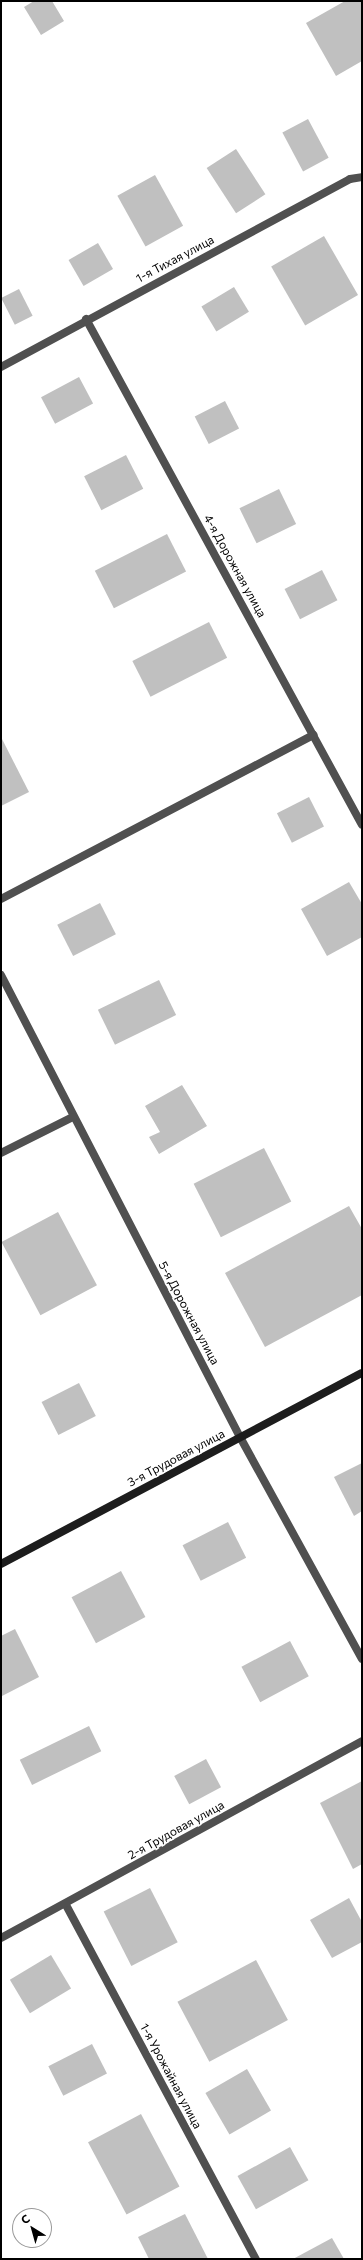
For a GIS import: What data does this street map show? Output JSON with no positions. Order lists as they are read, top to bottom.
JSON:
{
  "streets": {
    "street": [
      "1-я Тихая улица",
      "4-я Дорожная улица",
      "5-я Дорожная улица",
      "3-я Трудовая улица",
      "2-я Трудовая улица",
      "1-я Урожайная улица"
    ]
  },
  "crossings": [
    ["1-я Тихая улица", "4-я Дорожная улица"],
    ["5-я Дорожная улица", "3-я Трудовая улица"],
    ["2-я Трудовая улица", "1-я Урожайная улица"]
  ],
  "north": "top left"
}
